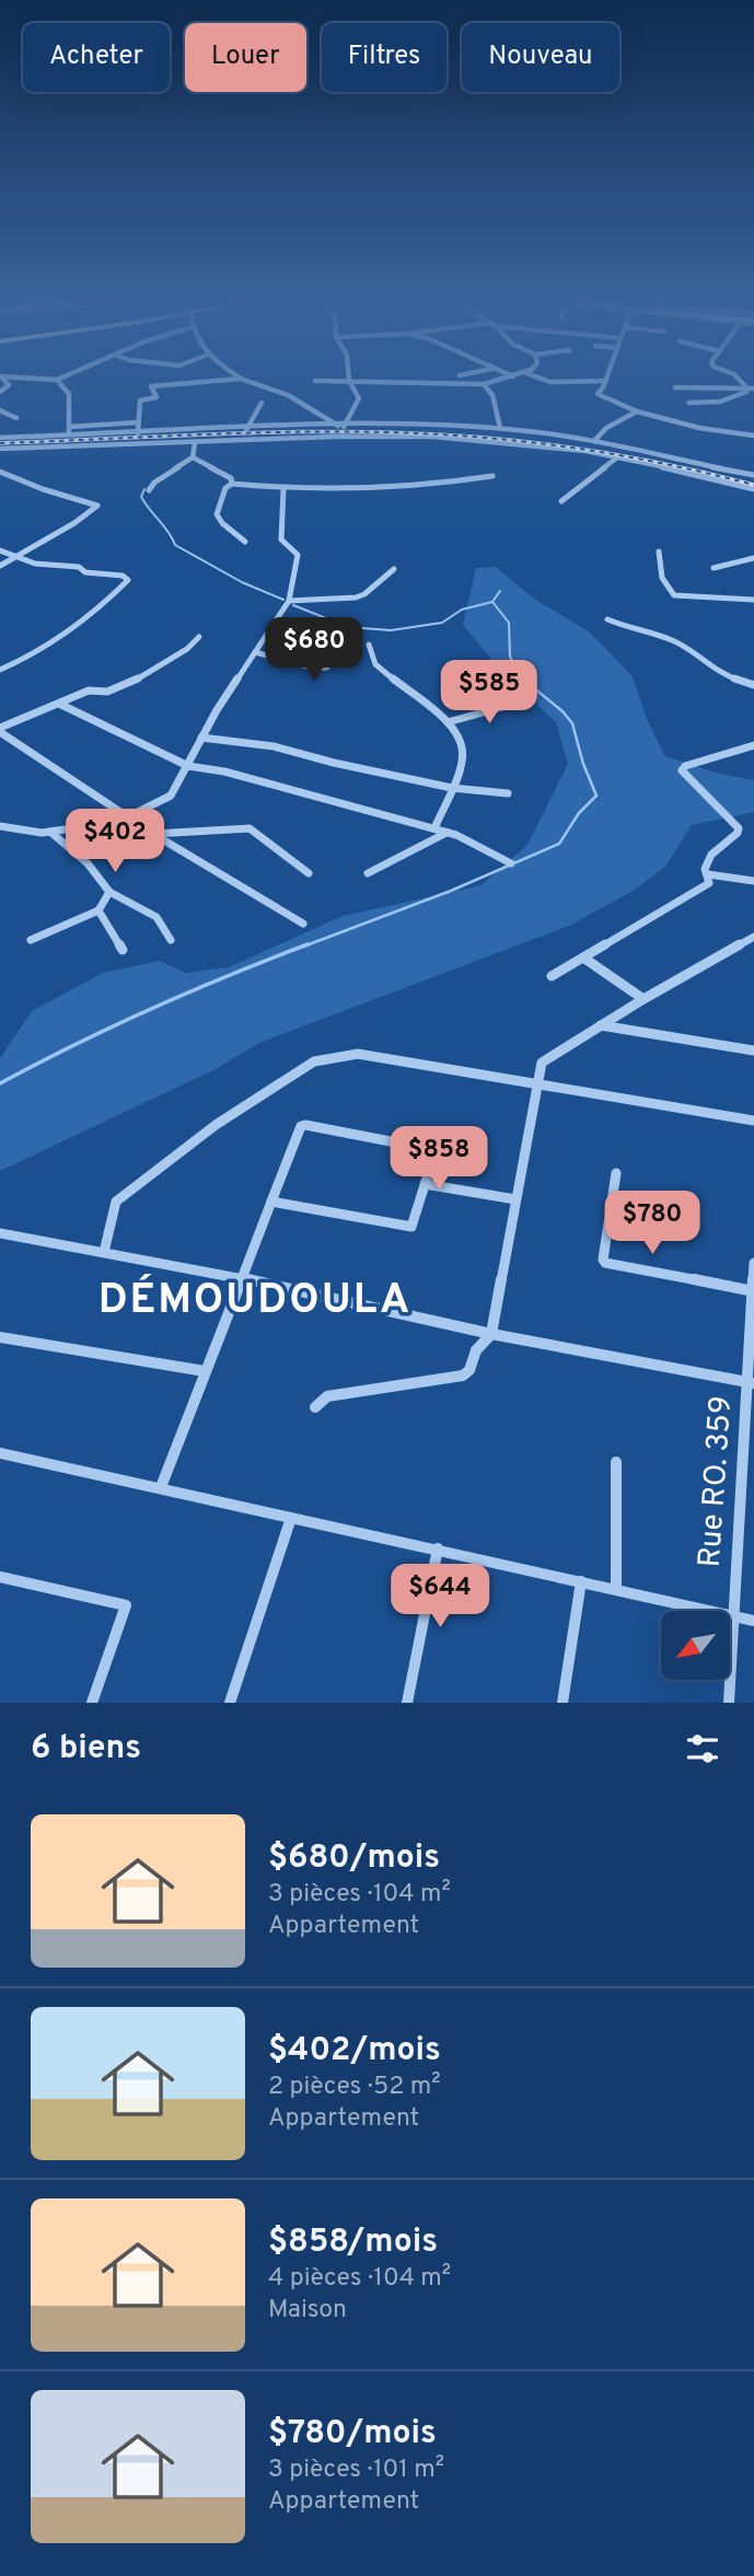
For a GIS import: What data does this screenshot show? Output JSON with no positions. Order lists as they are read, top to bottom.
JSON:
{
  "streets": {
    "street": ["Rue RO. 359"]
  },
  "districts": ["DÉMOUDOULA"],
  "north": "bottom left",
  "page": {
    "chip": [
      "Acheter",
      "Louer",
      "Filtres",
      "Nouveau"
    ],
    "price": [
      "$680",
      "$585",
      "$402",
      "$858",
      "$780",
      "$644"
    ],
    "heading": "6 biens",
    "list": [
      {
        "name": "$680/mois",
        "note": "3 pièces · 104 m² · Appartement"
      },
      {
        "name": "$402/mois",
        "note": "2 pièces · 52 m² · Appartement"
      },
      {
        "name": "$858/mois",
        "note": "4 pièces · 104 m² · Maison"
      },
      {
        "name": "$780/mois",
        "note": "3 pièces · 101 m² · Appartement"
      }
    ]
  }
}
